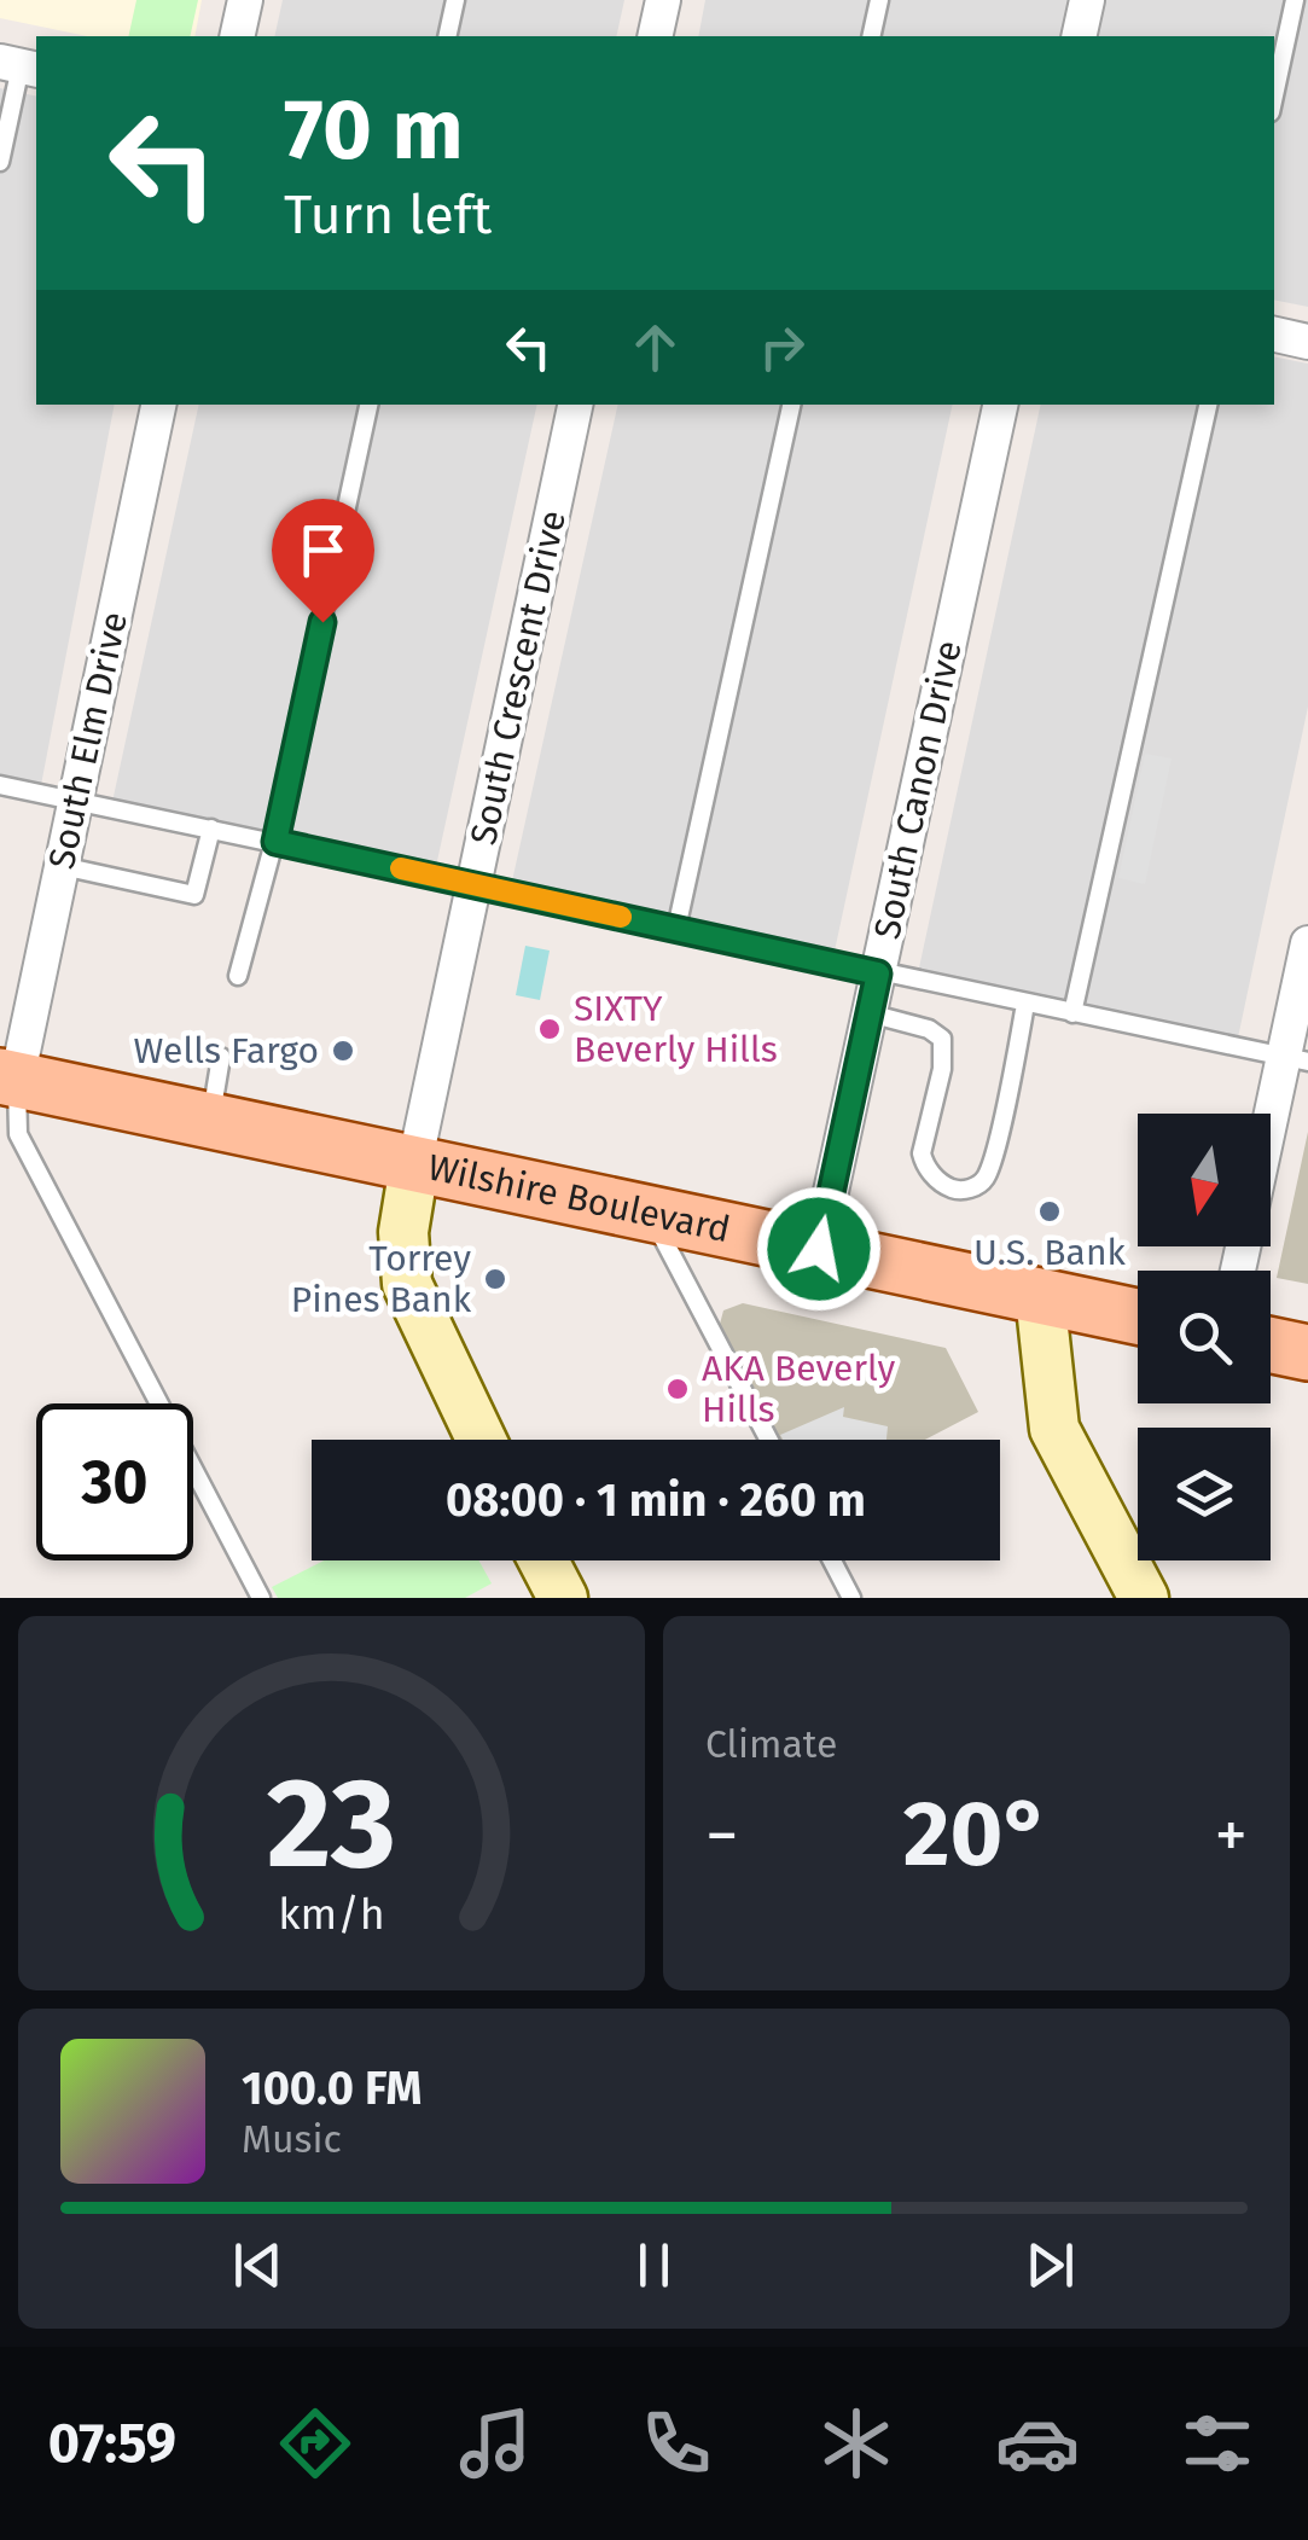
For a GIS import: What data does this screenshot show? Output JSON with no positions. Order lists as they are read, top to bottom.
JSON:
{
  "streets": {
    "main road": ["Wilshire Boulevard"],
    "street": ["South Crescent Drive", "South Elm Drive", "South Canon Drive"]
  },
  "crossings": [
    ["South Crescent Drive", "Wilshire Boulevard"],
    ["South Elm Drive", "Wilshire Boulevard"],
    ["South Canon Drive", "Wilshire Boulevard"]
  ],
  "places": [
    "SIXTY Beverly Hills",
    "Wells Fargo",
    "U.S. Bank",
    "Torrey Pines Bank",
    "AKA Beverly Hills"
  ],
  "north": "bottom",
  "page": {
    "turn": ["70 m", "Turn left"],
    "limit": "30",
    "trip": "08:00 · 1 min · 260 m",
    "tile": "Climate",
    "heat": ["−", "20°", "+"],
    "song": ["100.0 FM", "Music"],
    "tabs": "07:59",
    "gauge": ["23", "km/h"]
  }
}
